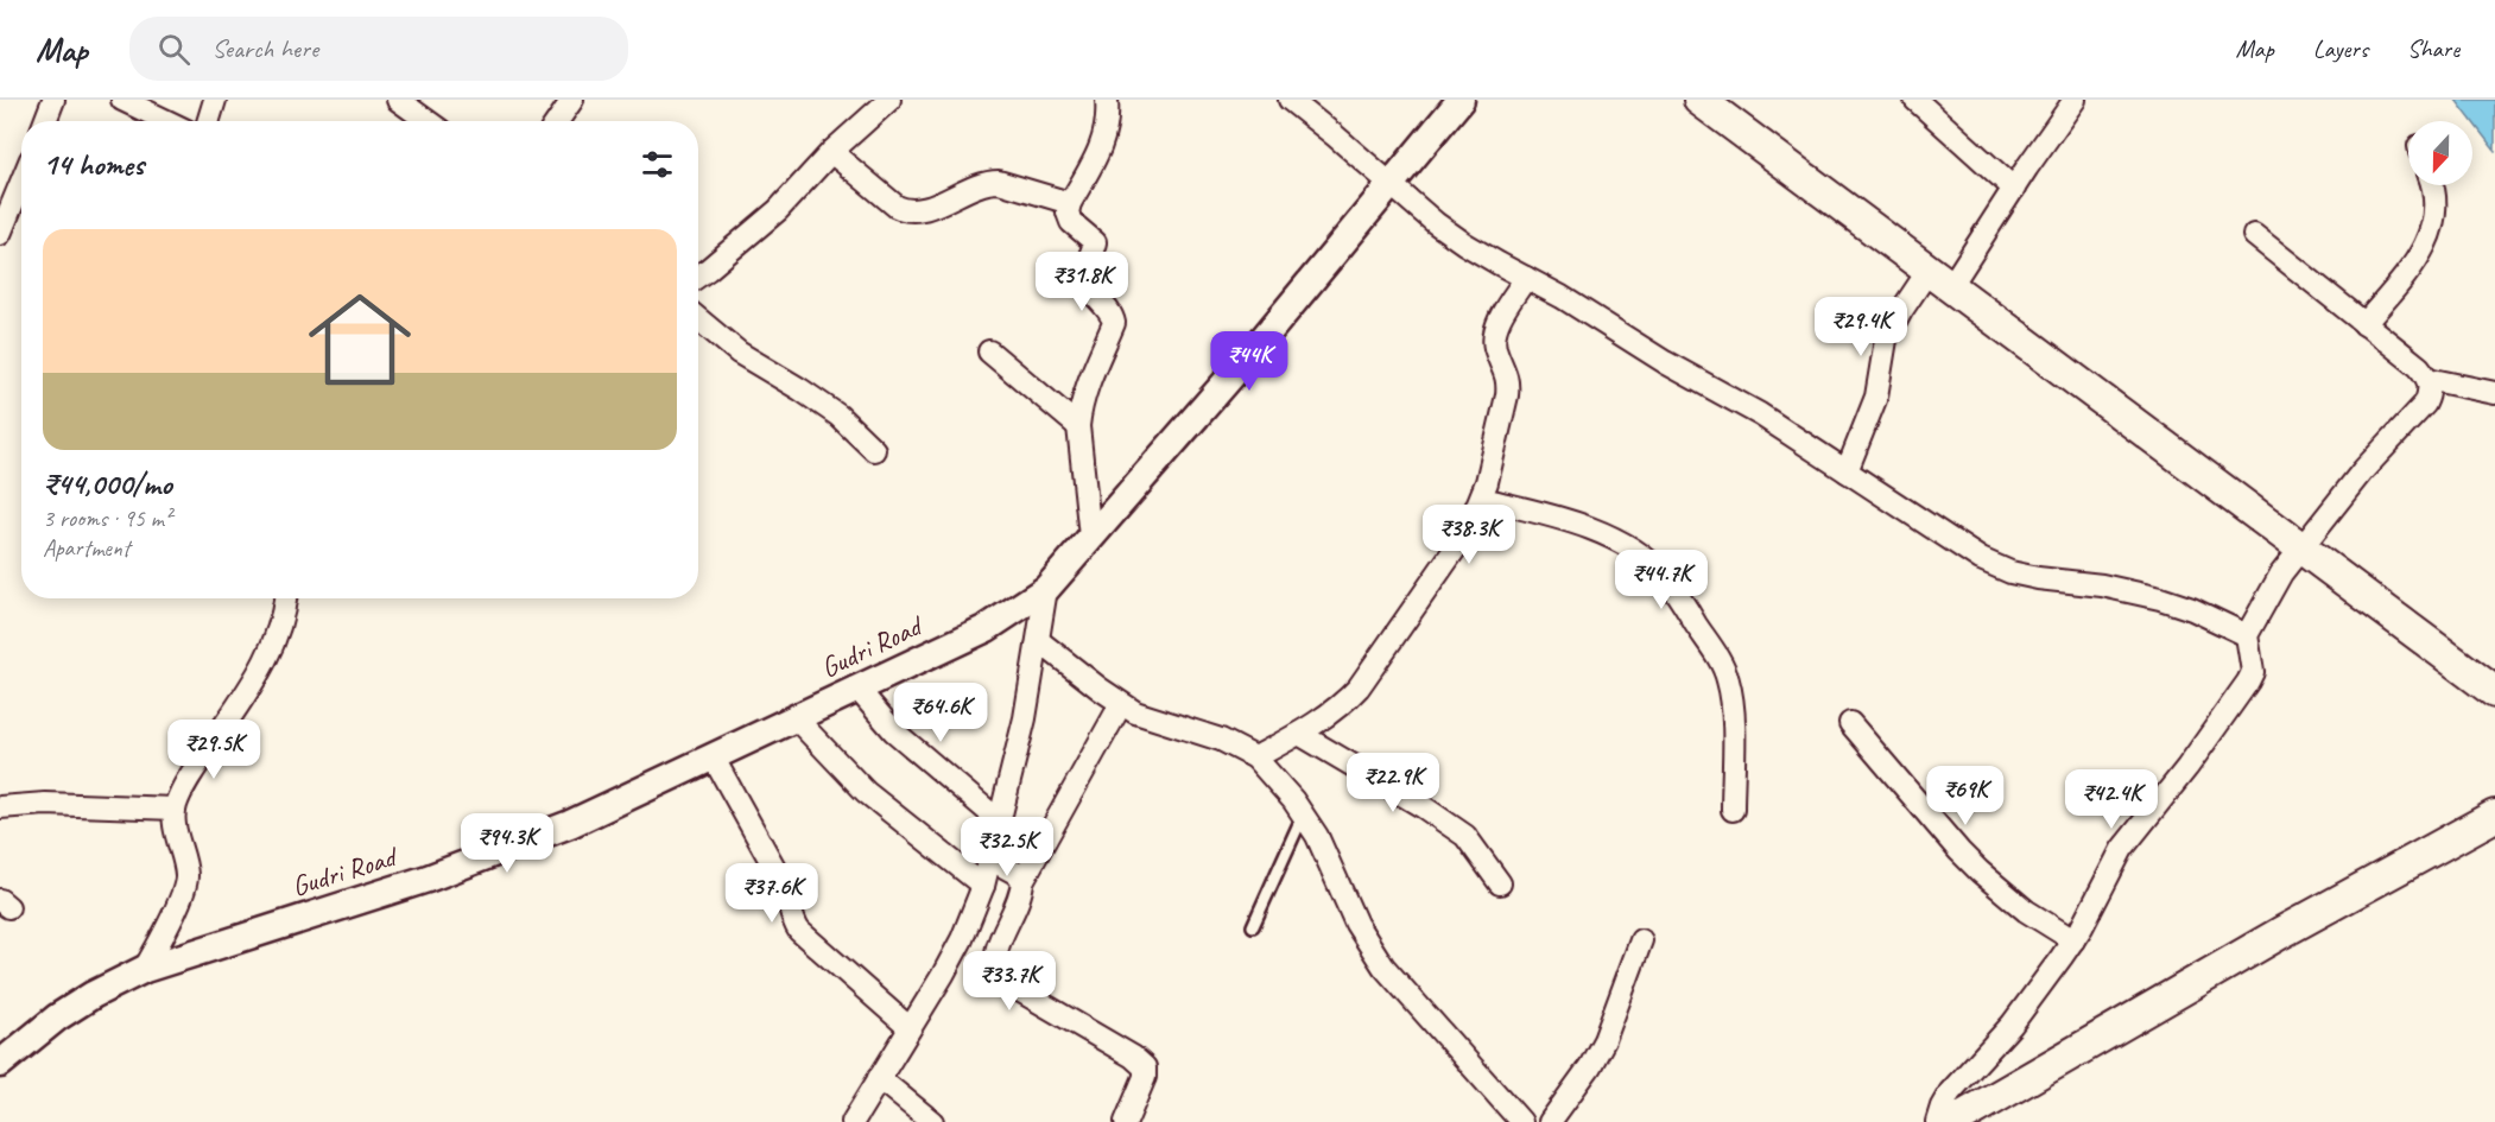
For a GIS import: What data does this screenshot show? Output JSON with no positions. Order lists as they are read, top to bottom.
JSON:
{
  "streets": {
    "street": ["Gudri Road"]
  },
  "north": "bottom",
  "page": {
    "header": "Map",
    "search": "Search here",
    "nav": ["Map", "Layers", "Share"],
    "heading": "14 homes",
    "list": [
      {
        "name": "₹44,000/mo",
        "note": "3 rooms · 95 m² · Apartment"
      }
    ],
    "price": [
      "₹31.8K",
      "₹29.4K",
      "₹44K",
      "₹38.3K",
      "₹44.7K",
      "₹64.6K",
      "₹29.5K",
      "₹22.9K",
      "₹69K",
      "₹42.4K",
      "₹94.3K",
      "₹32.5K",
      "₹37.6K",
      "₹33.7K"
    ]
  }
}
